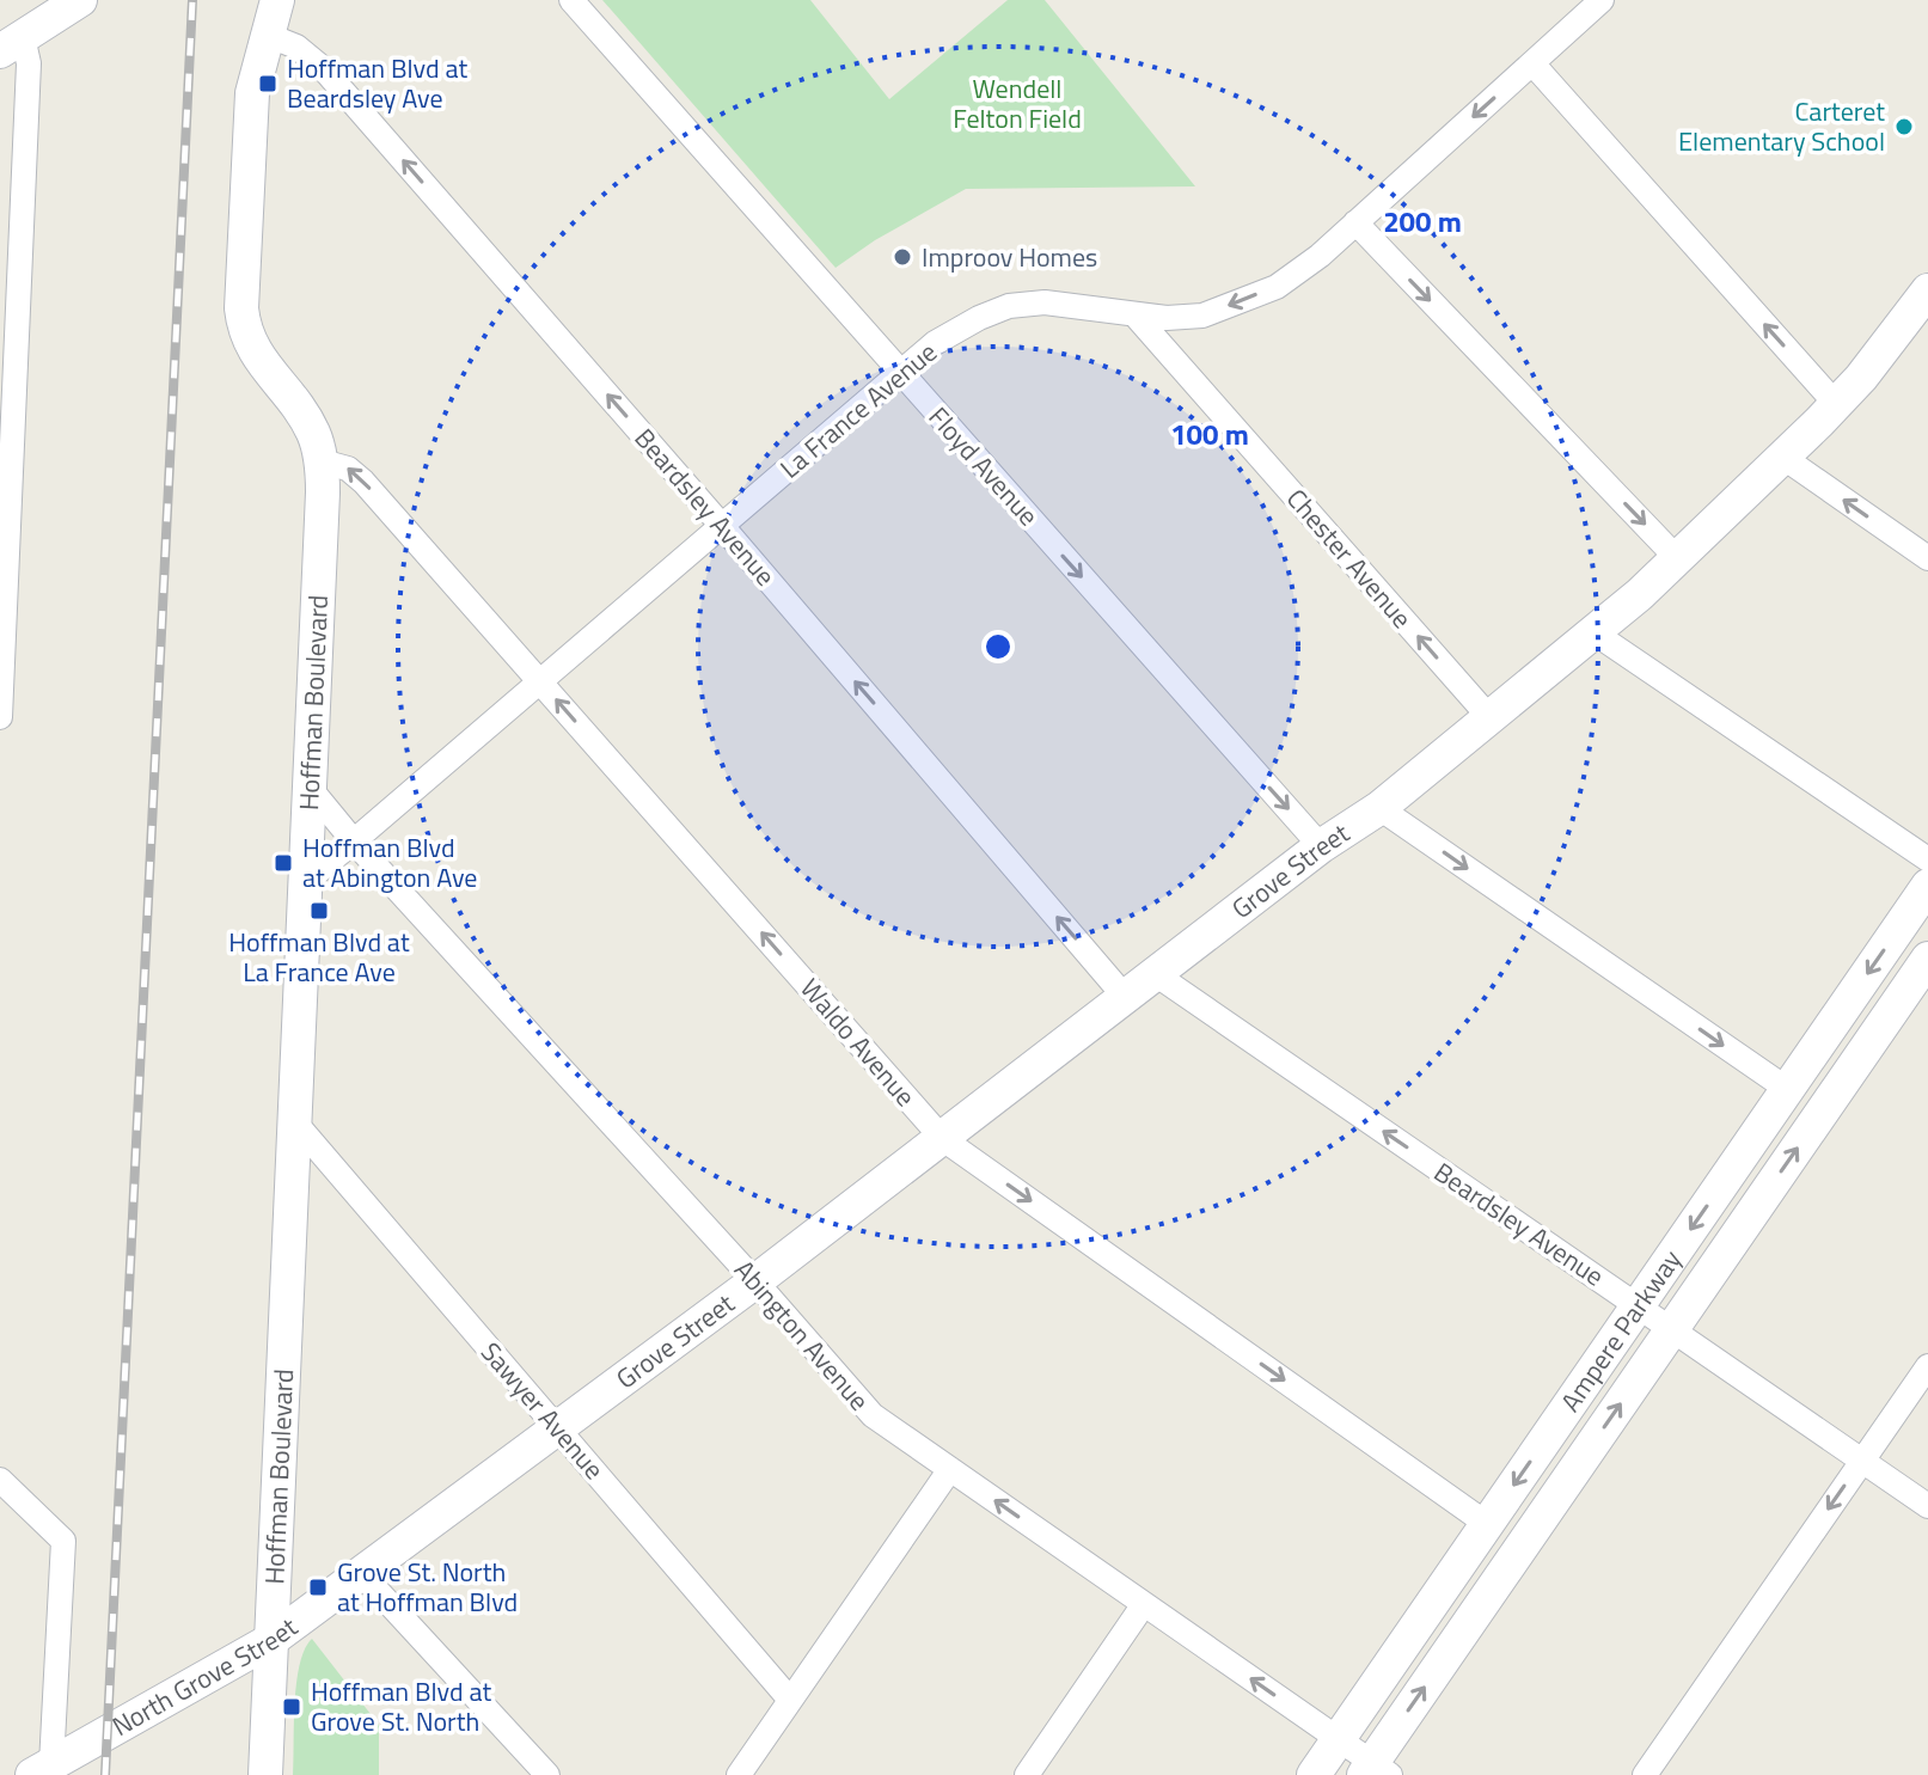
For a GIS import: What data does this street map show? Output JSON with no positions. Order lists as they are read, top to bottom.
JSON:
{
  "streets": {
    "street": [
      "La France Avenue",
      "Floyd Avenue",
      "Beardsley Avenue",
      "Chester Avenue",
      "Hoffman Boulevard",
      "Grove Street",
      "Waldo Avenue",
      "Ampere Parkway",
      "Abington Avenue",
      "Sawyer Avenue",
      "North Grove Street"
    ]
  },
  "crossings": [
    ["La France Avenue", "Floyd Avenue"],
    ["La France Avenue", "Beardsley Avenue"],
    ["La France Avenue", "Chester Avenue"],
    ["La France Avenue", "Hoffman Boulevard"],
    ["La France Avenue", "Waldo Avenue"],
    ["La France Avenue", "Abington Avenue"],
    ["Floyd Avenue", "Grove Street"],
    ["Beardsley Avenue", "Hoffman Boulevard"],
    ["Beardsley Avenue", "Grove Street"],
    ["Beardsley Avenue", "Ampere Parkway"],
    ["Chester Avenue", "Grove Street"],
    ["Hoffman Boulevard", "Waldo Avenue"],
    ["Hoffman Boulevard", "Abington Avenue"],
    ["Hoffman Boulevard", "Sawyer Avenue"],
    ["Hoffman Boulevard", "North Grove Street"],
    ["Grove Street", "Waldo Avenue"],
    ["Grove Street", "Abington Avenue"],
    ["Grove Street", "North Grove Street"],
    ["Waldo Avenue", "Ampere Parkway"],
    ["Ampere Parkway", "Abington Avenue"],
    ["Sawyer Avenue", "North Grove Street"]
  ],
  "one_way": ["Floyd Avenue", "Beardsley Avenue", "Chester Avenue"],
  "parks": ["Wendell Felton Field"],
  "places": {
    "transit": [
      "Hoffman Blvd at Beardsley Ave",
      "Hoffman Blvd at Abington Ave",
      "Hoffman Blvd at La France Ave",
      "Grove St. North at Hoffman Blvd",
      "Hoffman Blvd at Grove St. North"
    ],
    "other": ["Carteret Elementary School", "Improov Homes"]
  },
  "rings": ["200 m", "100 m"]
}
